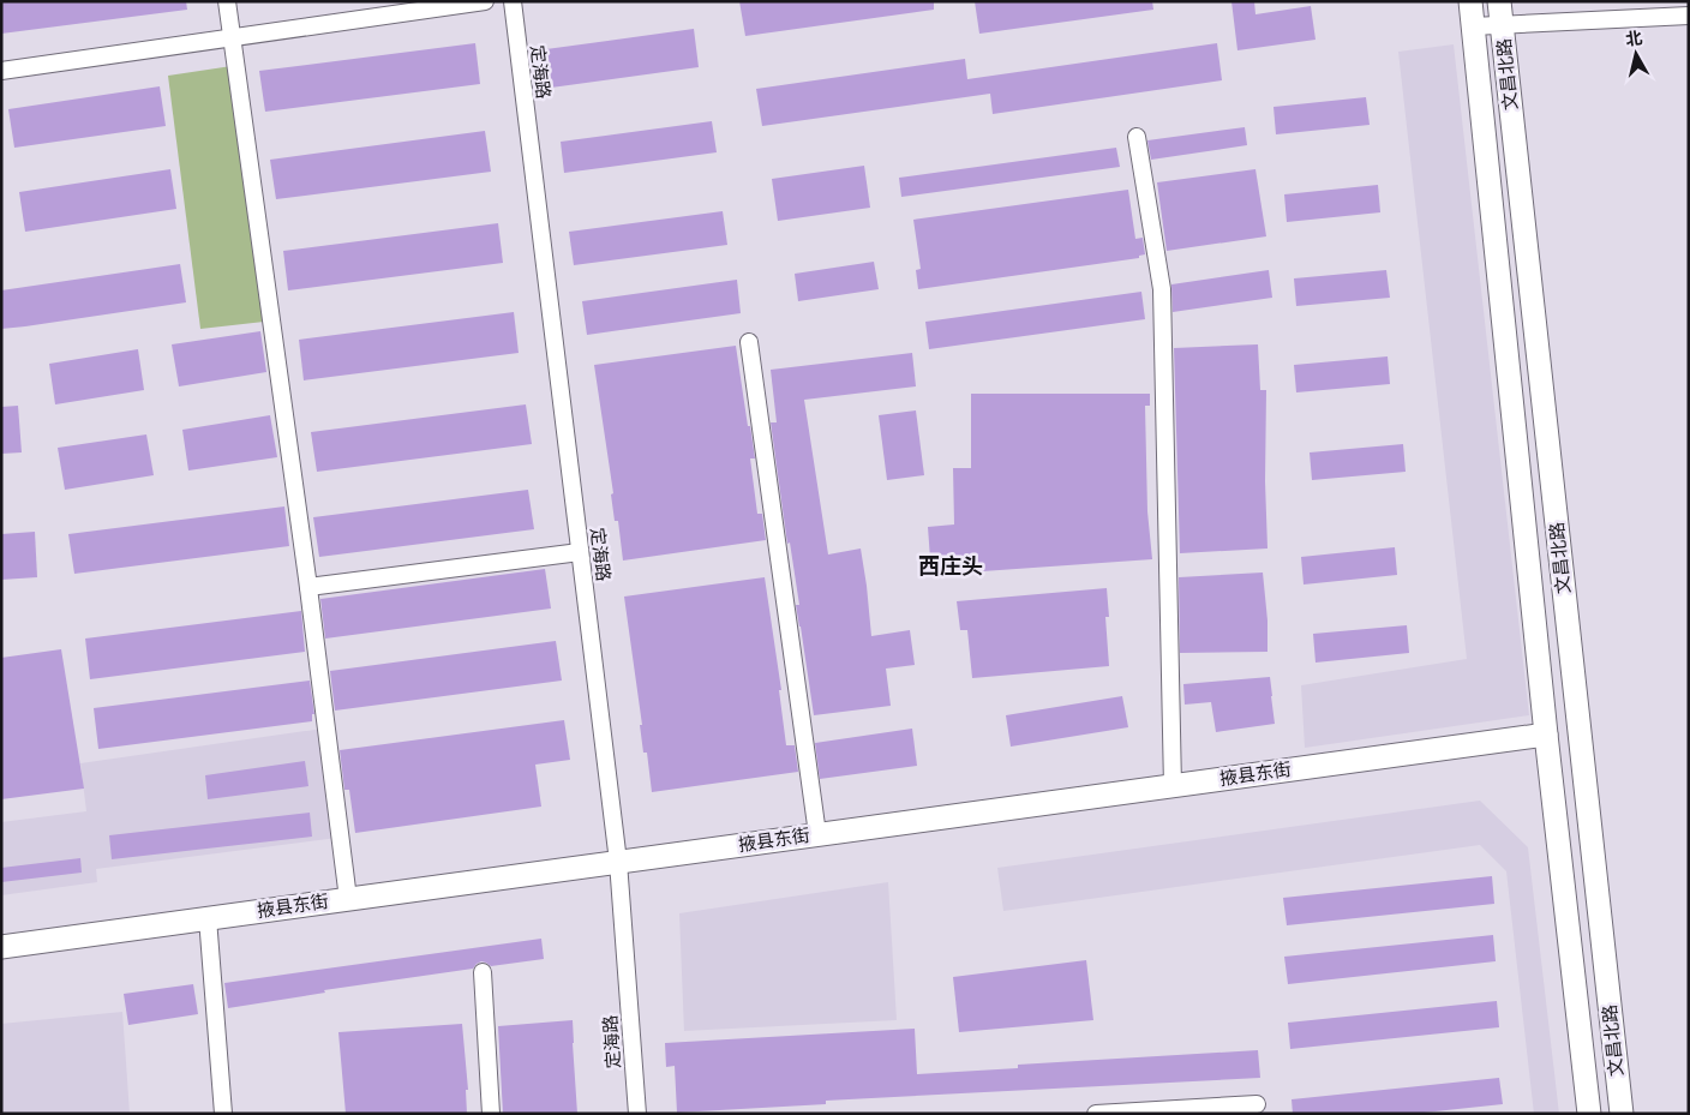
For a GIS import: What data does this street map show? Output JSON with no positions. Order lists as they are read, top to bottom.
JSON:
{
  "streets": {
    "main road": ["文昌北路", "掖县东街"],
    "street": ["定海路"]
  },
  "crossings": [
    ["定海路", "掖县东街"],
    ["文昌北路", "掖县东街"]
  ],
  "districts": ["西庄头"],
  "north": "top"
}
